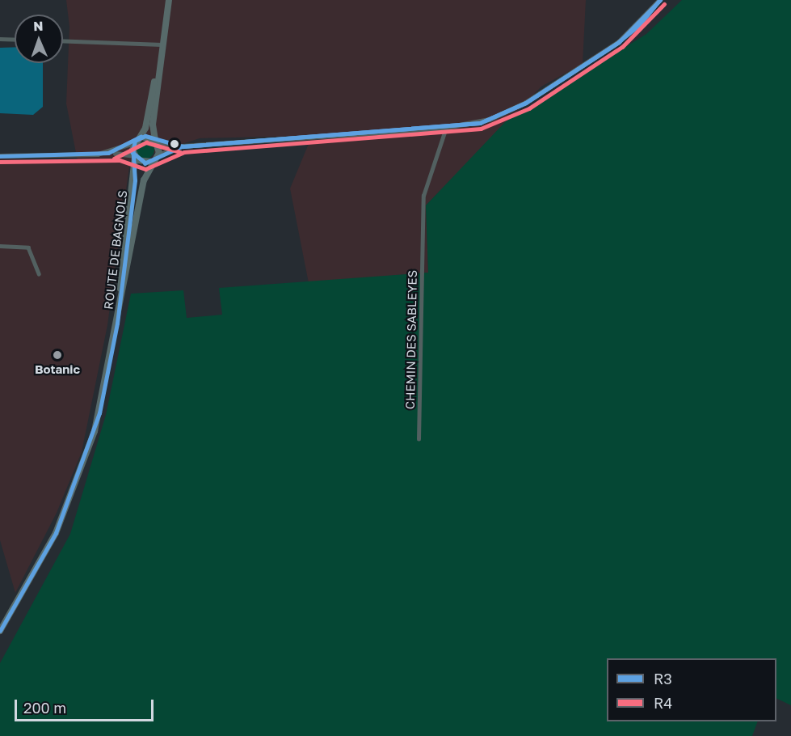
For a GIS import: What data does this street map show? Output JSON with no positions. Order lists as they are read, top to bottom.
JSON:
{
  "streets": {
    "main road": ["ROUTE DE BAGNOLS"],
    "street": ["CHEMIN DES SABLEYES"]
  },
  "places": ["Botanic"],
  "lines": ["transit line R3", "transit line R4"],
  "legend": ["R3", "R4"],
  "scale_bar": "200 m",
  "north": "top"
}
